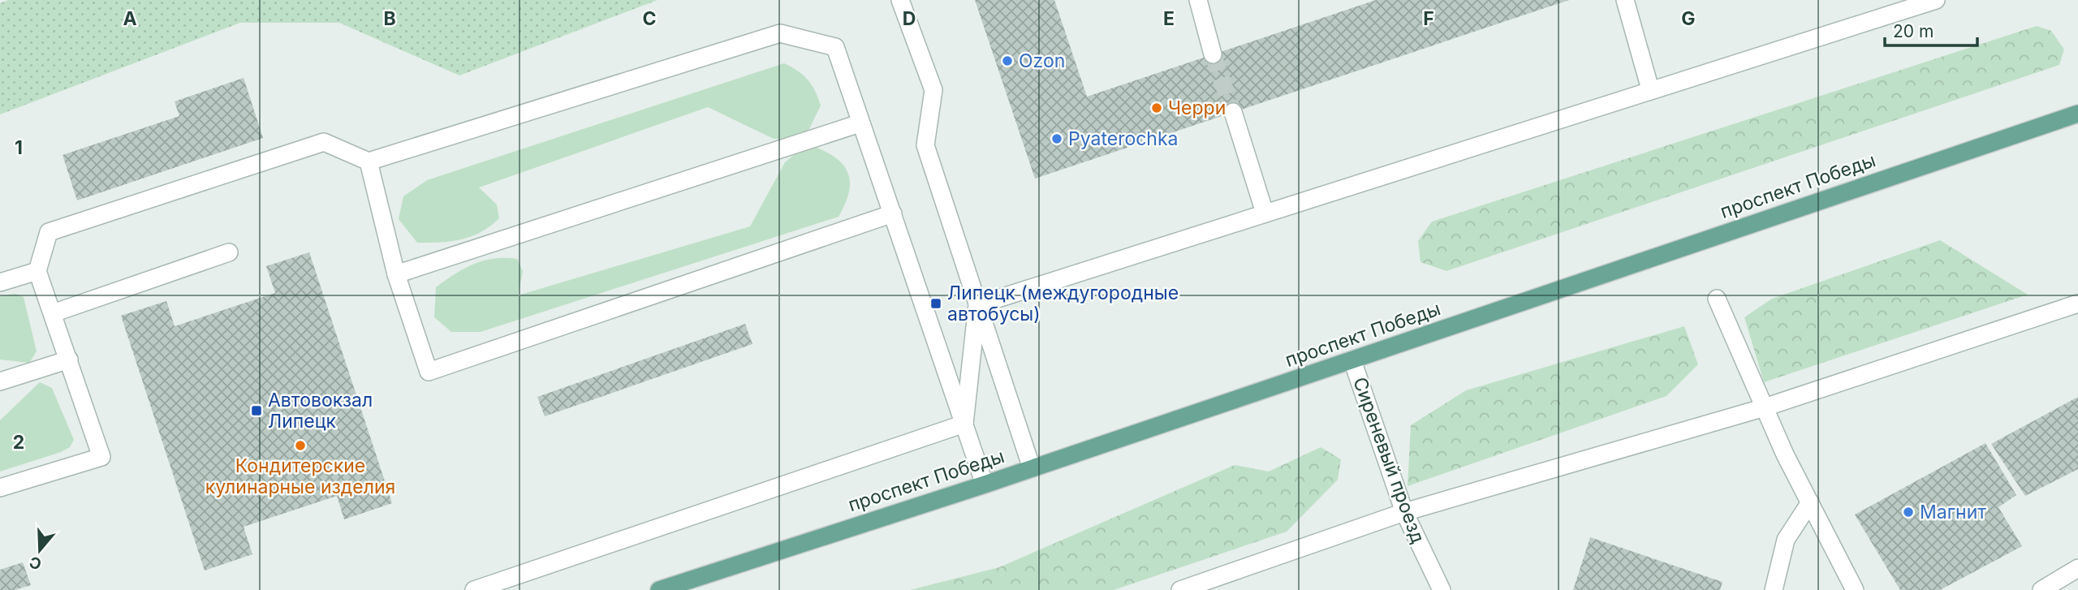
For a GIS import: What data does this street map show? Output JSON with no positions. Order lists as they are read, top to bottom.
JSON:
{
  "streets": {
    "main road": ["проспект Победы"],
    "street": ["Сиреневый проезд"]
  },
  "crossings": [
    ["проспект Победы", "Сиреневый проезд"]
  ],
  "places": {
    "other": [
      "Ozon",
      "Черри",
      "Pyaterochka",
      "Кондитерские кулинарные изделия",
      "Магнит"
    ],
    "transit": ["Липецк (междугородные автобусы)", "Автовокзал Липецк"]
  },
  "scale_bar": "20 m",
  "north": "bottom",
  "grid": {
    "columns": [
      "A",
      "B",
      "C",
      "D",
      "E",
      "F",
      "G"
    ],
    "rows": ["1", "2"]
  }
}
